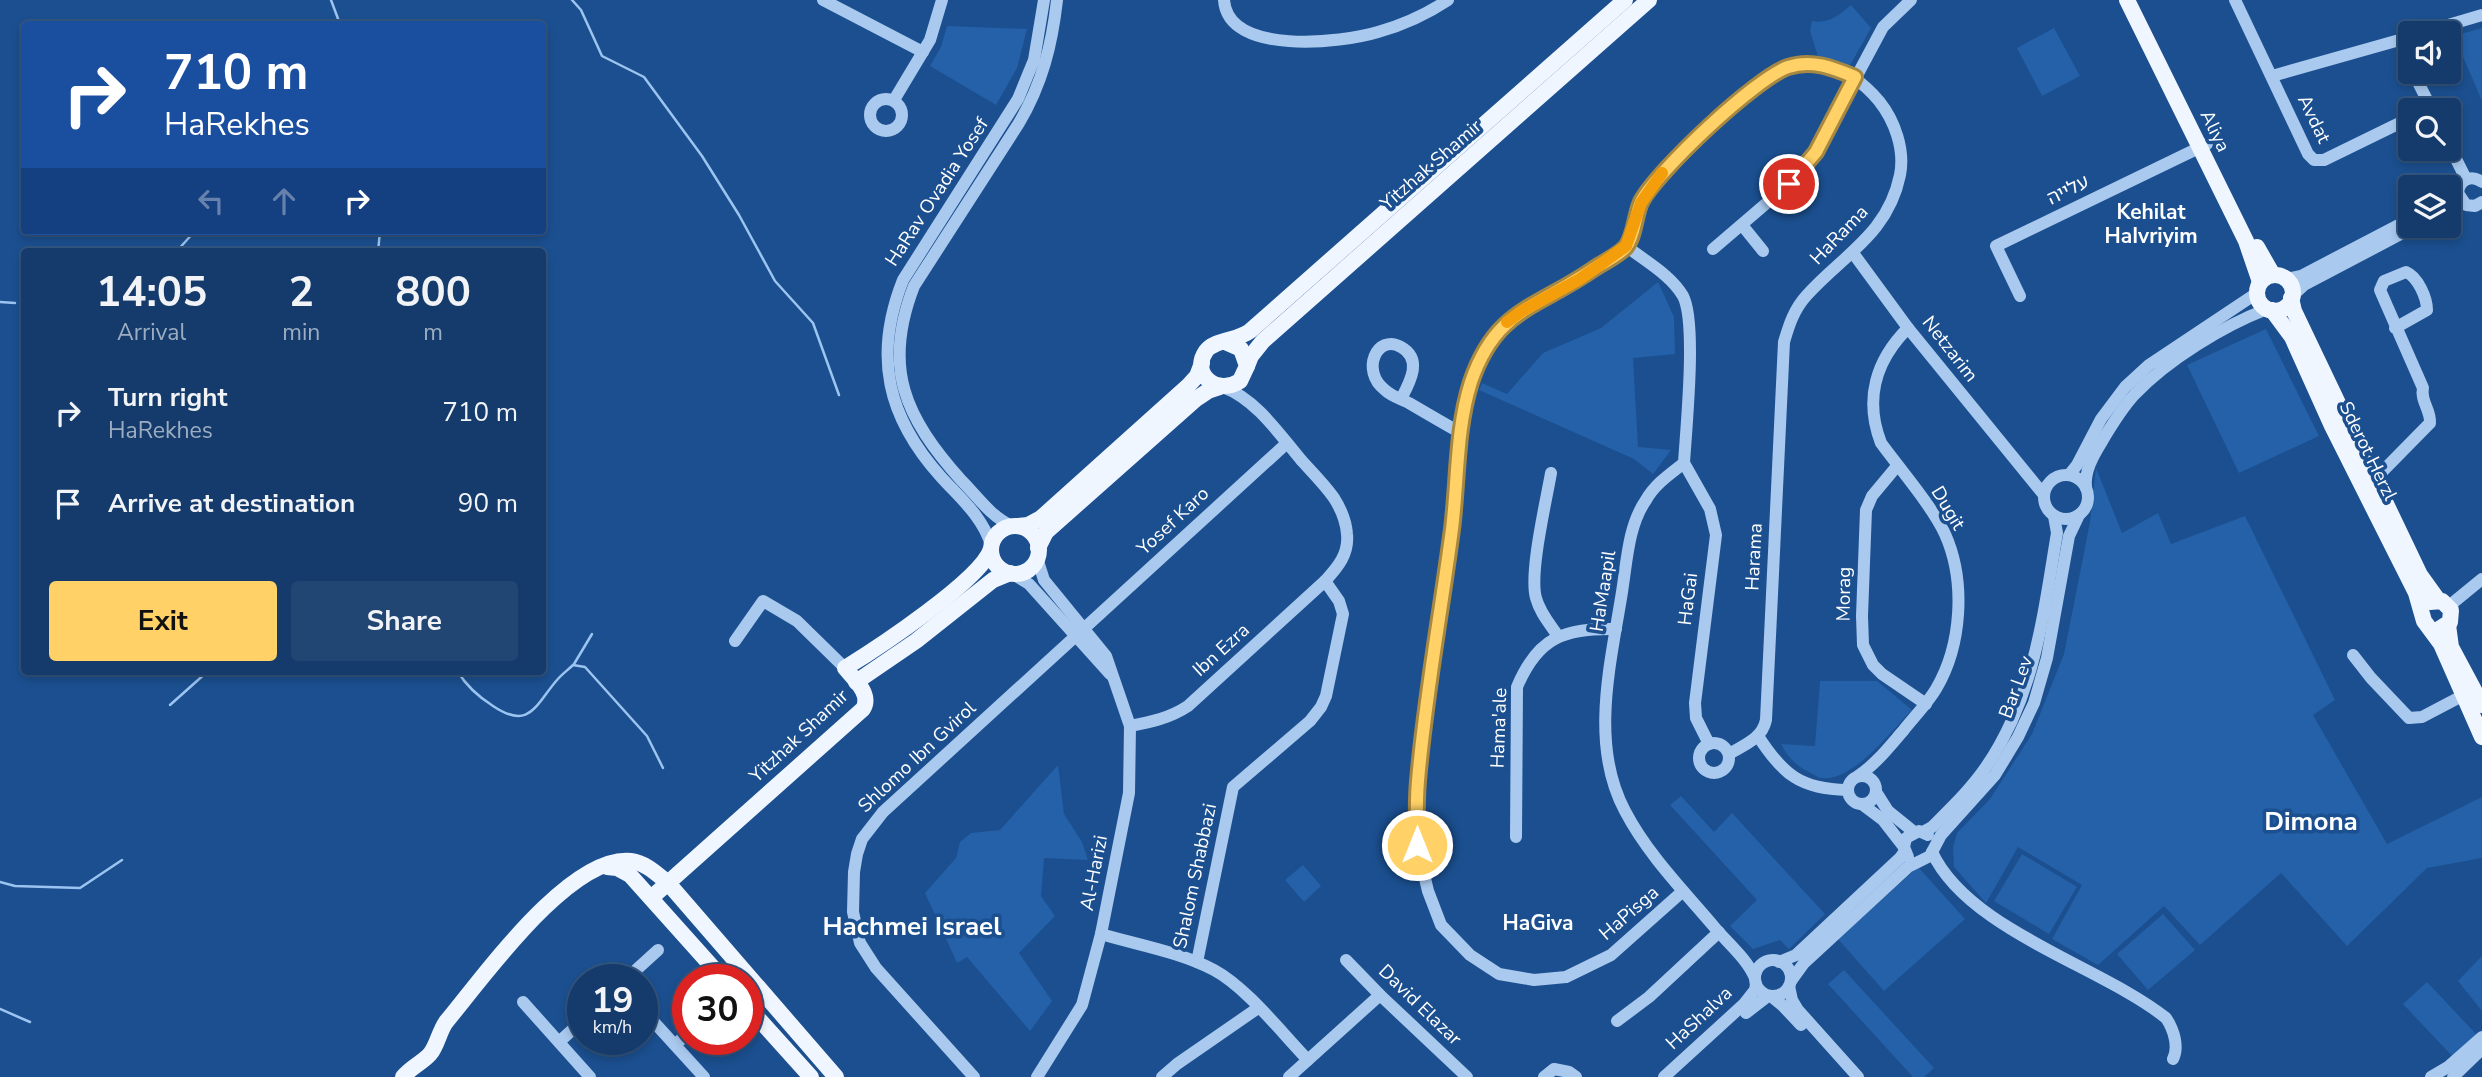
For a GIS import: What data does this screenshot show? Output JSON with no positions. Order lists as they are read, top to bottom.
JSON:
{
  "streets": {
    "main road": ["Aliya", "Yitzhak Shamir", "Sderot Herzl"],
    "street": [
      "Avdat",
      "עלייה",
      "HaRav Ovadia Yosef",
      "HaRama",
      "Netzarim",
      "Dugit",
      "Yosef Karo",
      "HaMaapil",
      "Morag",
      "HaGai",
      "Ibn Ezra",
      "Bar Lev",
      "Hama'ale",
      "Shlomo Ibn Gvirol",
      "Al-Harizi",
      "Shalom Shabbazi",
      "HaPisga",
      "David Elazar",
      "HaShalva"
    ]
  },
  "crossings": [
    ["Aliya", "עלייה"],
    ["Aliya", "Sderot Herzl"],
    ["Yitzhak Shamir", "HaRav Ovadia Yosef"],
    ["Yitzhak Shamir", "Al-Harizi"],
    ["HaRav Ovadia Yosef", "Al-Harizi"],
    ["HaRama", "Netzarim"],
    ["Netzarim", "Dugit"],
    ["Netzarim", "Bar Lev"],
    ["Dugit", "Morag"],
    ["Yosef Karo", "Shlomo Ibn Gvirol"],
    ["Yosef Karo", "Al-Harizi"],
    ["HaMaapil", "HaGai"],
    ["HaMaapil", "Hama'ale"],
    ["HaMaapil", "HaPisga"],
    ["HaMaapil", "HaShalva"],
    ["Ibn Ezra", "Al-Harizi"],
    ["Ibn Ezra", "Shalom Shabbazi"],
    ["Shlomo Ibn Gvirol", "Al-Harizi"]
  ],
  "districts": [
    "Kehilat HaIvriyim",
    "Dimona",
    "HaGiva",
    "Hachmei Israel"
  ],
  "page": {
    "turn": ["710 m", "HaRekhes"],
    "eta": [
      "14:05",
      "Arrival",
      "2",
      "min",
      "800",
      "m"
    ],
    "list": [
      {
        "name": "Turn right",
        "note": "HaRekhes",
        "value": "710 m"
      },
      {
        "name": "Arrive at destination",
        "value": "90 m"
      }
    ],
    "buttons": ["Exit", "Share"],
    "speed": "19 km/h",
    "limit": "30"
  }
}
